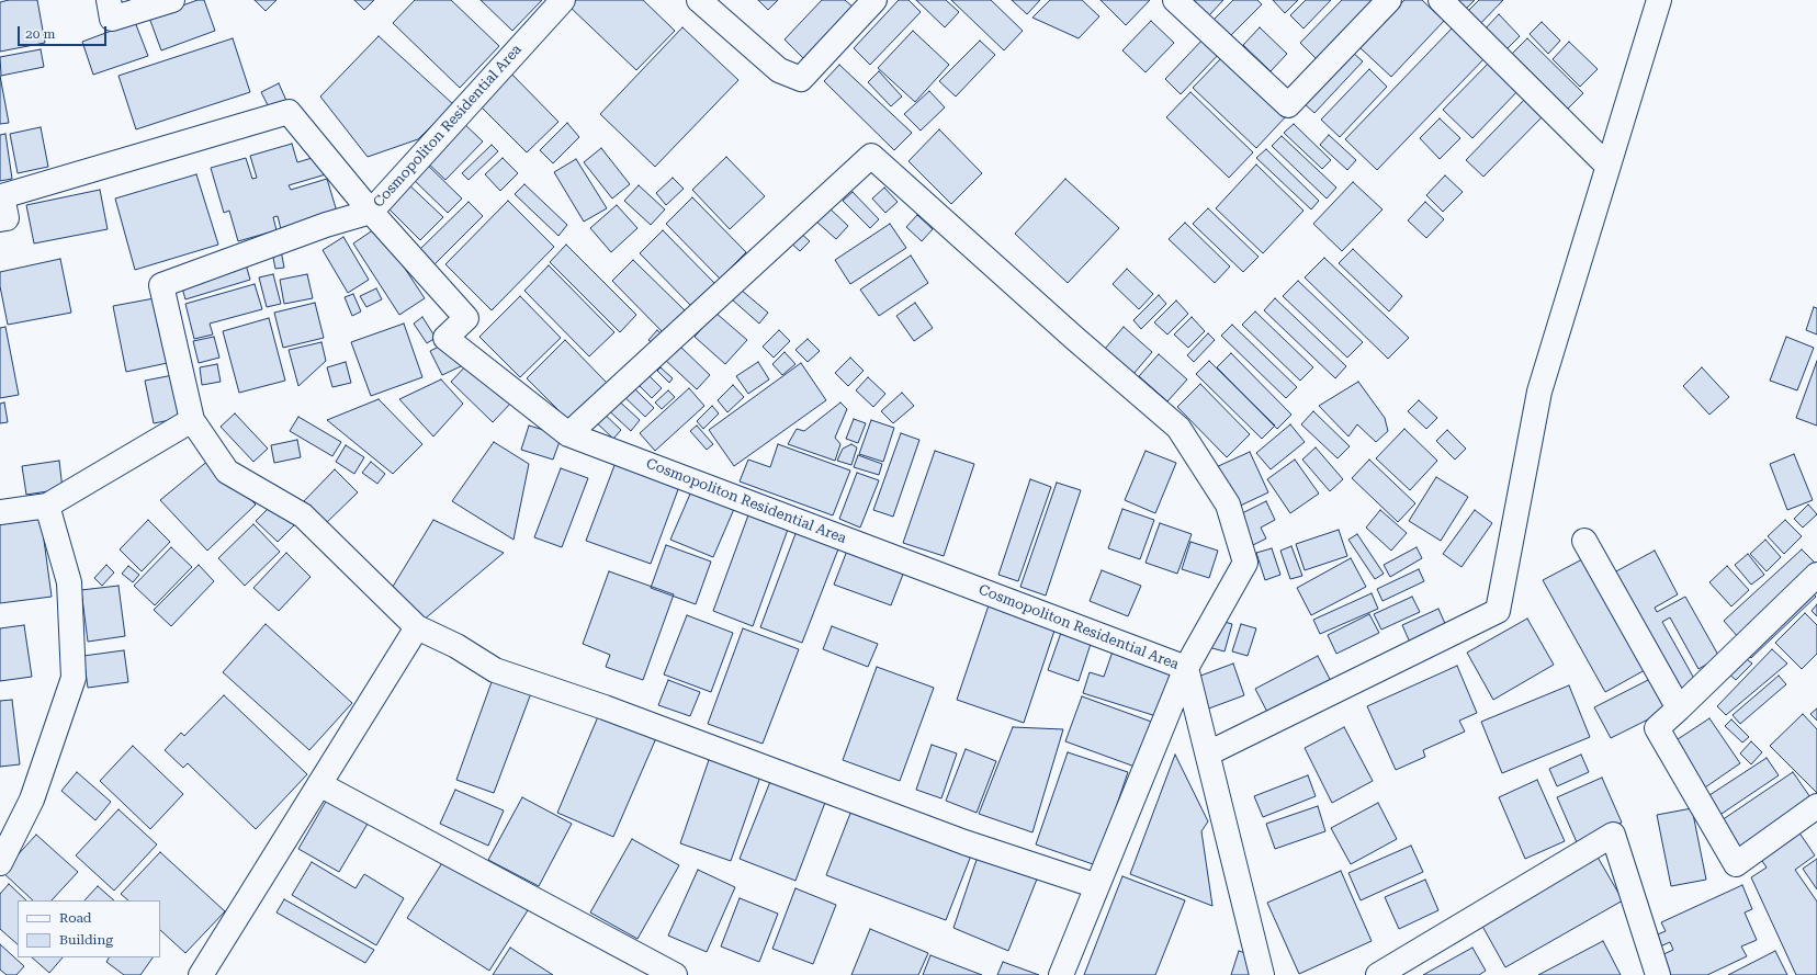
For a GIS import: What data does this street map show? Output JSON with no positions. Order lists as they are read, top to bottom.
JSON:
{
  "streets": {
    "street": ["Cosmopoliton Residential Area"]
  },
  "legend": ["Road", "Building"],
  "scale_bar": "20 m"
}
